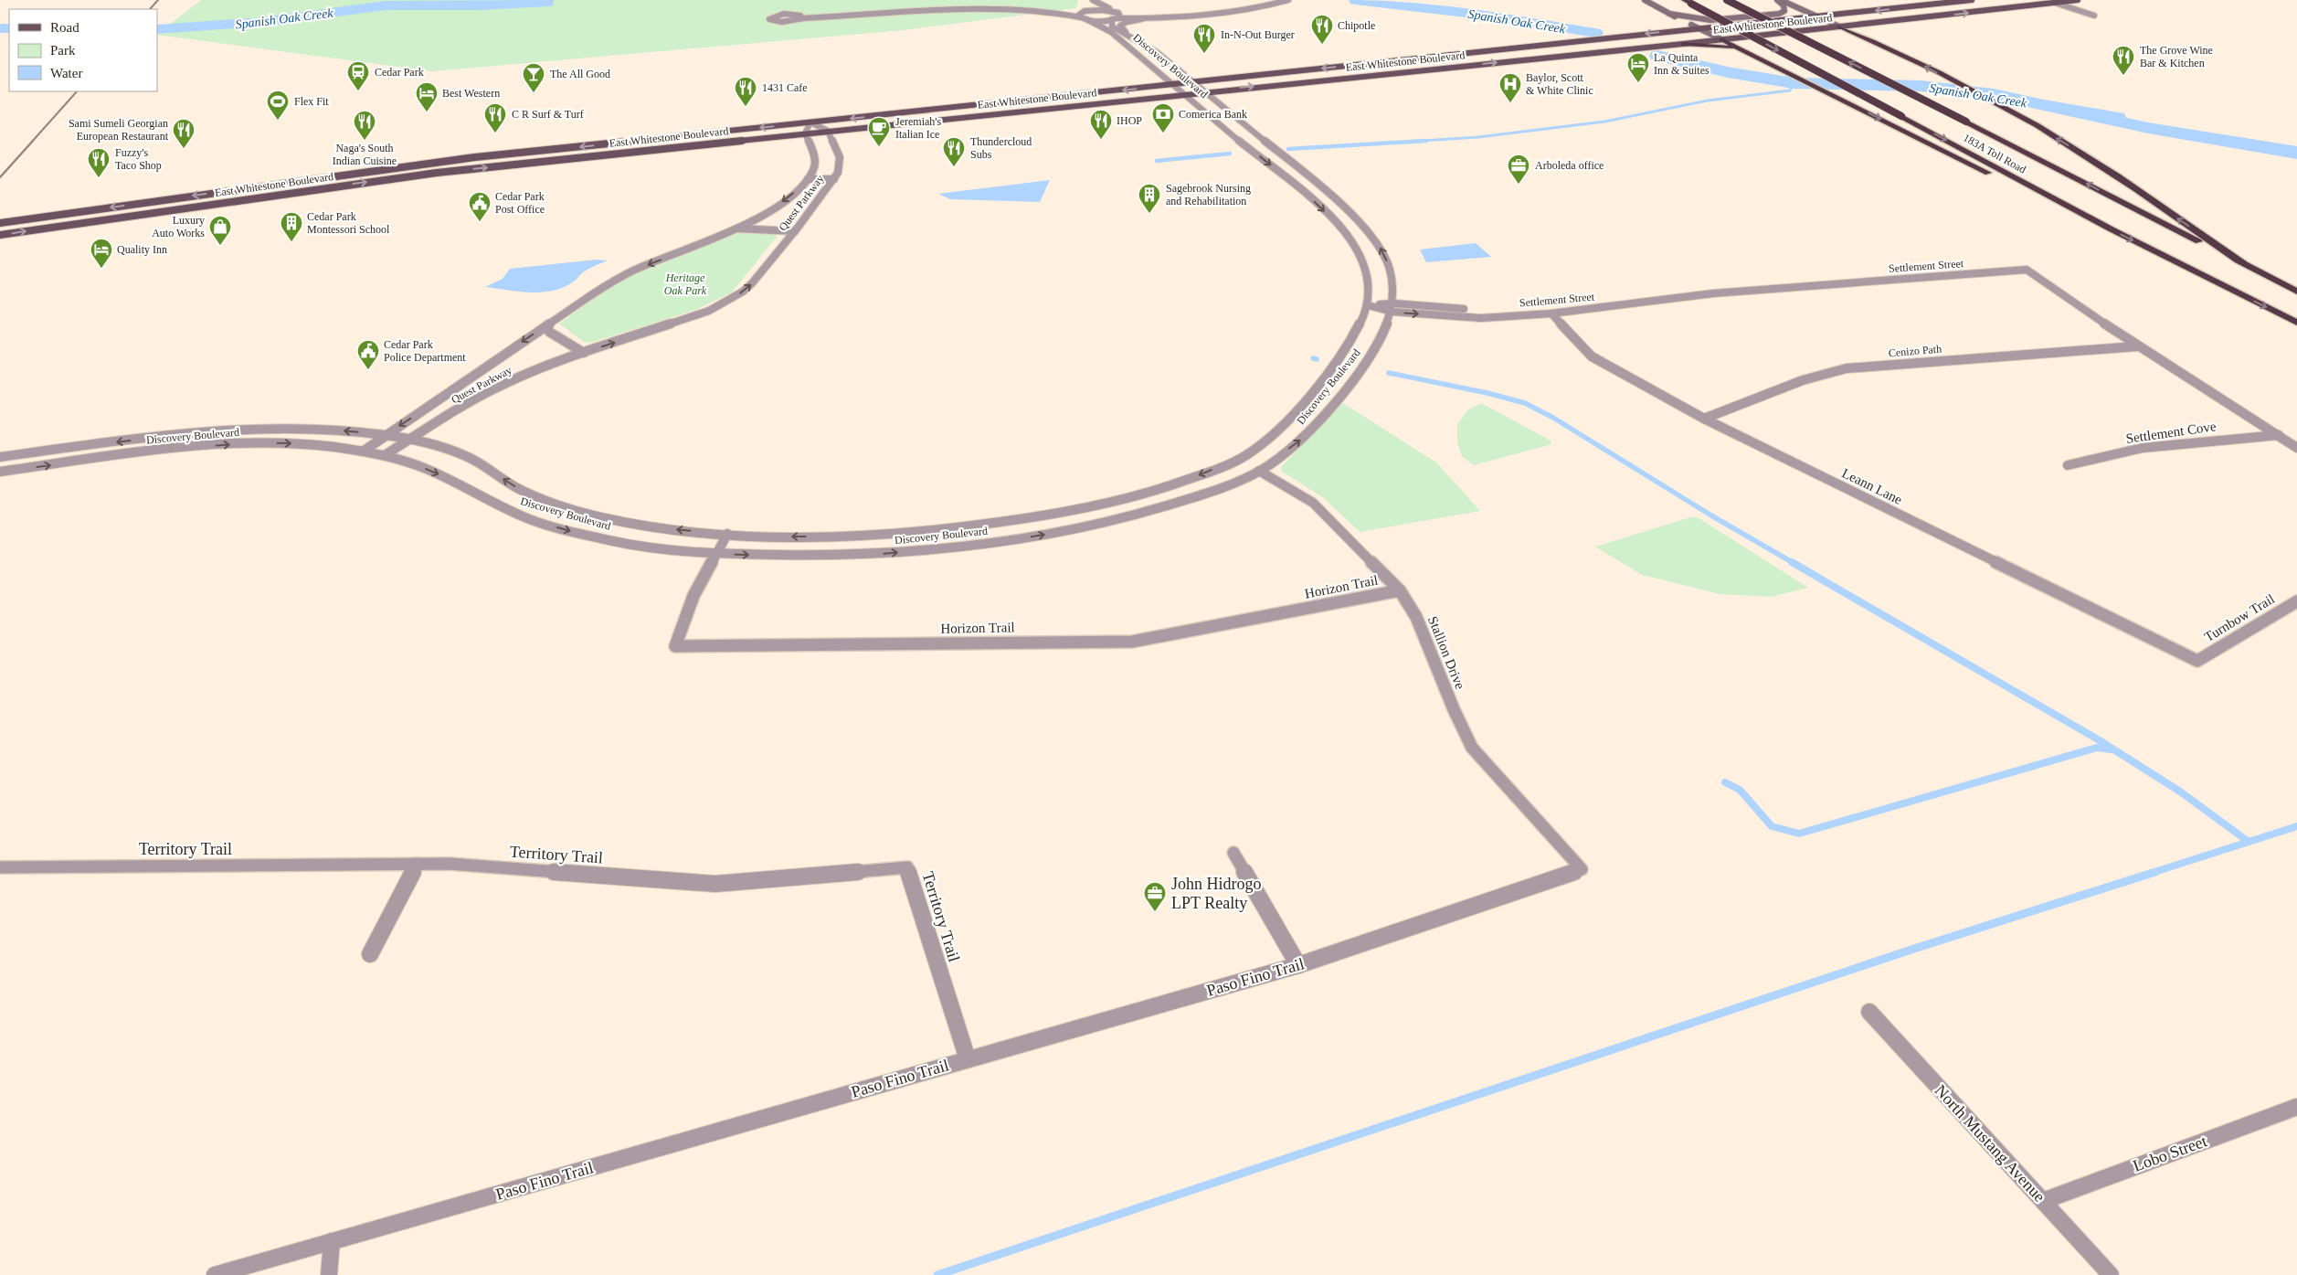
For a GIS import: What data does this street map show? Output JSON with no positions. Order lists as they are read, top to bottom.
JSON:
{
  "streets": {
    "highway": ["183A Toll Road"],
    "main road": ["East Whitestone Boulevard"],
    "street": [
      "Discovery Boulevard",
      "Quest Parkway",
      "Settlement Street",
      "Cenizo Path",
      "Settlement Cove",
      "Leann Lane",
      "Horizon Trail",
      "Turnbow Trail",
      "Stallion Drive",
      "Territory Trail",
      "Paso Fino Trail",
      "North Mustang Avenue",
      "Lobo Street"
    ]
  },
  "crossings": [
    ["East Whitestone Boulevard", "Discovery Boulevard"],
    ["East Whitestone Boulevard", "Quest Parkway"],
    ["Discovery Boulevard", "Quest Parkway"],
    ["Discovery Boulevard", "Settlement Street"],
    ["Discovery Boulevard", "Horizon Trail"],
    ["Discovery Boulevard", "Stallion Drive"],
    ["Settlement Street", "Cenizo Path"],
    ["Settlement Street", "Settlement Cove"],
    ["Settlement Street", "Leann Lane"],
    ["Cenizo Path", "Leann Lane"],
    ["Leann Lane", "Turnbow Trail"],
    ["Horizon Trail", "Stallion Drive"],
    ["Stallion Drive", "Paso Fino Trail"],
    ["Territory Trail", "Paso Fino Trail"],
    ["North Mustang Avenue", "Lobo Street"]
  ],
  "water": ["Spanish Oak Creek"],
  "parks": ["Heritage Oak Park"],
  "places": {
    "restaurant": [
      "Chipotle",
      "In-N-Out Burger",
      "The Grove Wine Bar & Kitchen",
      "1431 Cafe",
      "C R Surf & Turf",
      "IHOP",
      "Naga's South Indian Cuisine",
      "Sami Sumeli Georgian European Restaurant",
      "Thundercloud Subs",
      "Fuzzy's Taco Shop"
    ],
    "hotel": ["La Quinta Inn & Suites", "Best Western", "Quality Inn"],
    "station": ["Cedar Park"],
    "bar": ["The All Good"],
    "hospital": ["Baylor, Scott & White Clinic"],
    "sports": ["Flex Fit"],
    "bank": ["Comerica Bank"],
    "cafe": ["Jeremiah's Italian Ice"],
    "office": ["Arboleda office", "John Hidrogo LPT Realty"],
    "building": ["Sagebrook Nursing and Rehabilitation", "Cedar Park Montessori School"],
    "public building": ["Cedar Park Post Office", "Cedar Park Police Department"],
    "shop": ["Luxury Auto Works"]
  },
  "legend": ["Road", "Park", "Water"]
}
